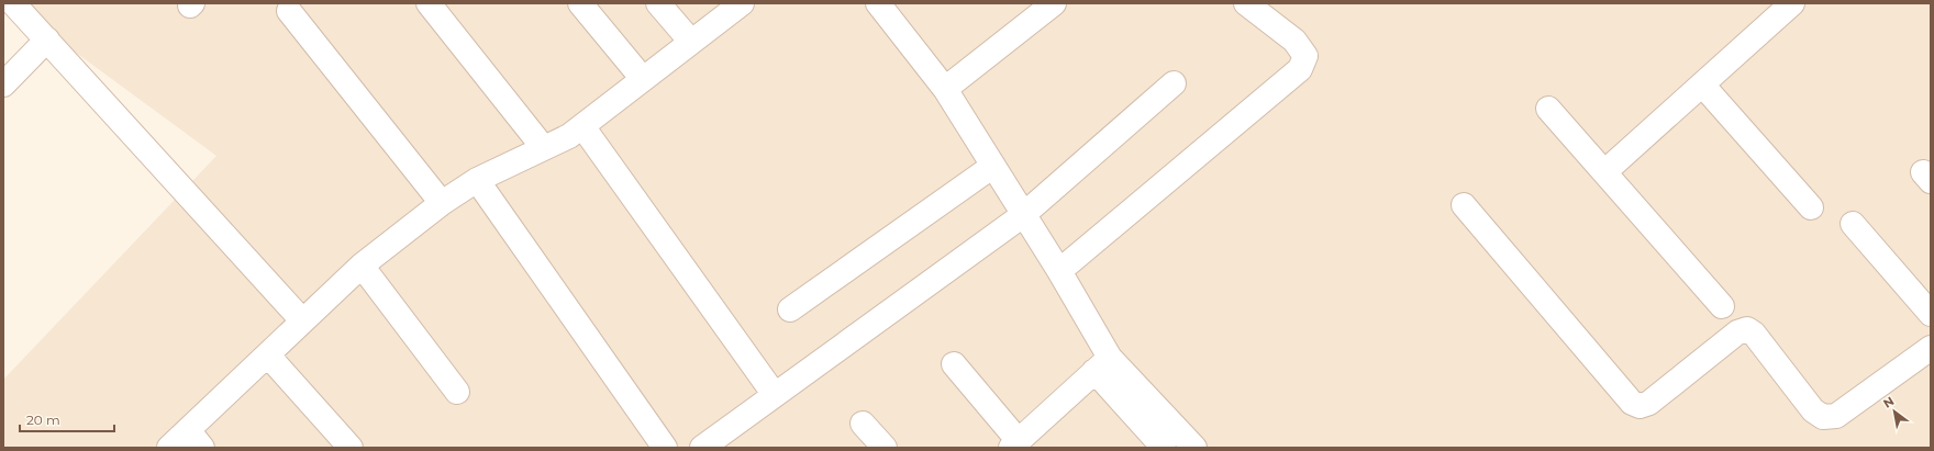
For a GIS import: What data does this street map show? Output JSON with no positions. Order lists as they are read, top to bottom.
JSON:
{
  "scale_bar": "20 m",
  "north": "top left"
}
